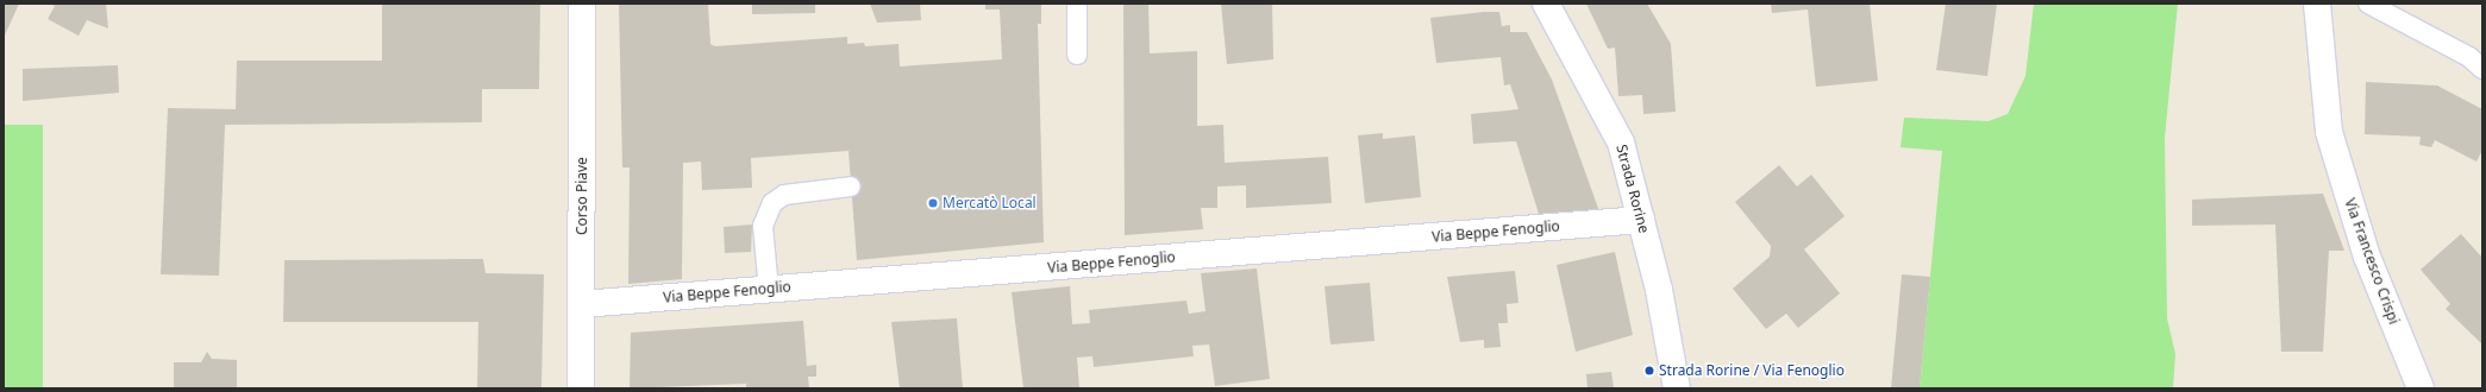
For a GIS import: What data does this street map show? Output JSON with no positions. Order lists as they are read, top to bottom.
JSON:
{
  "streets": {
    "street": [
      "Strada Rorine",
      "Corso Piave",
      "Via Beppe Fenoglio",
      "Via Francesco Crispi"
    ]
  },
  "crossings": [
    ["Strada Rorine", "Via Beppe Fenoglio"],
    ["Corso Piave", "Via Beppe Fenoglio"]
  ],
  "places": ["Mercatò Local", "Strada Rorine / Via Fenoglio"]
}
